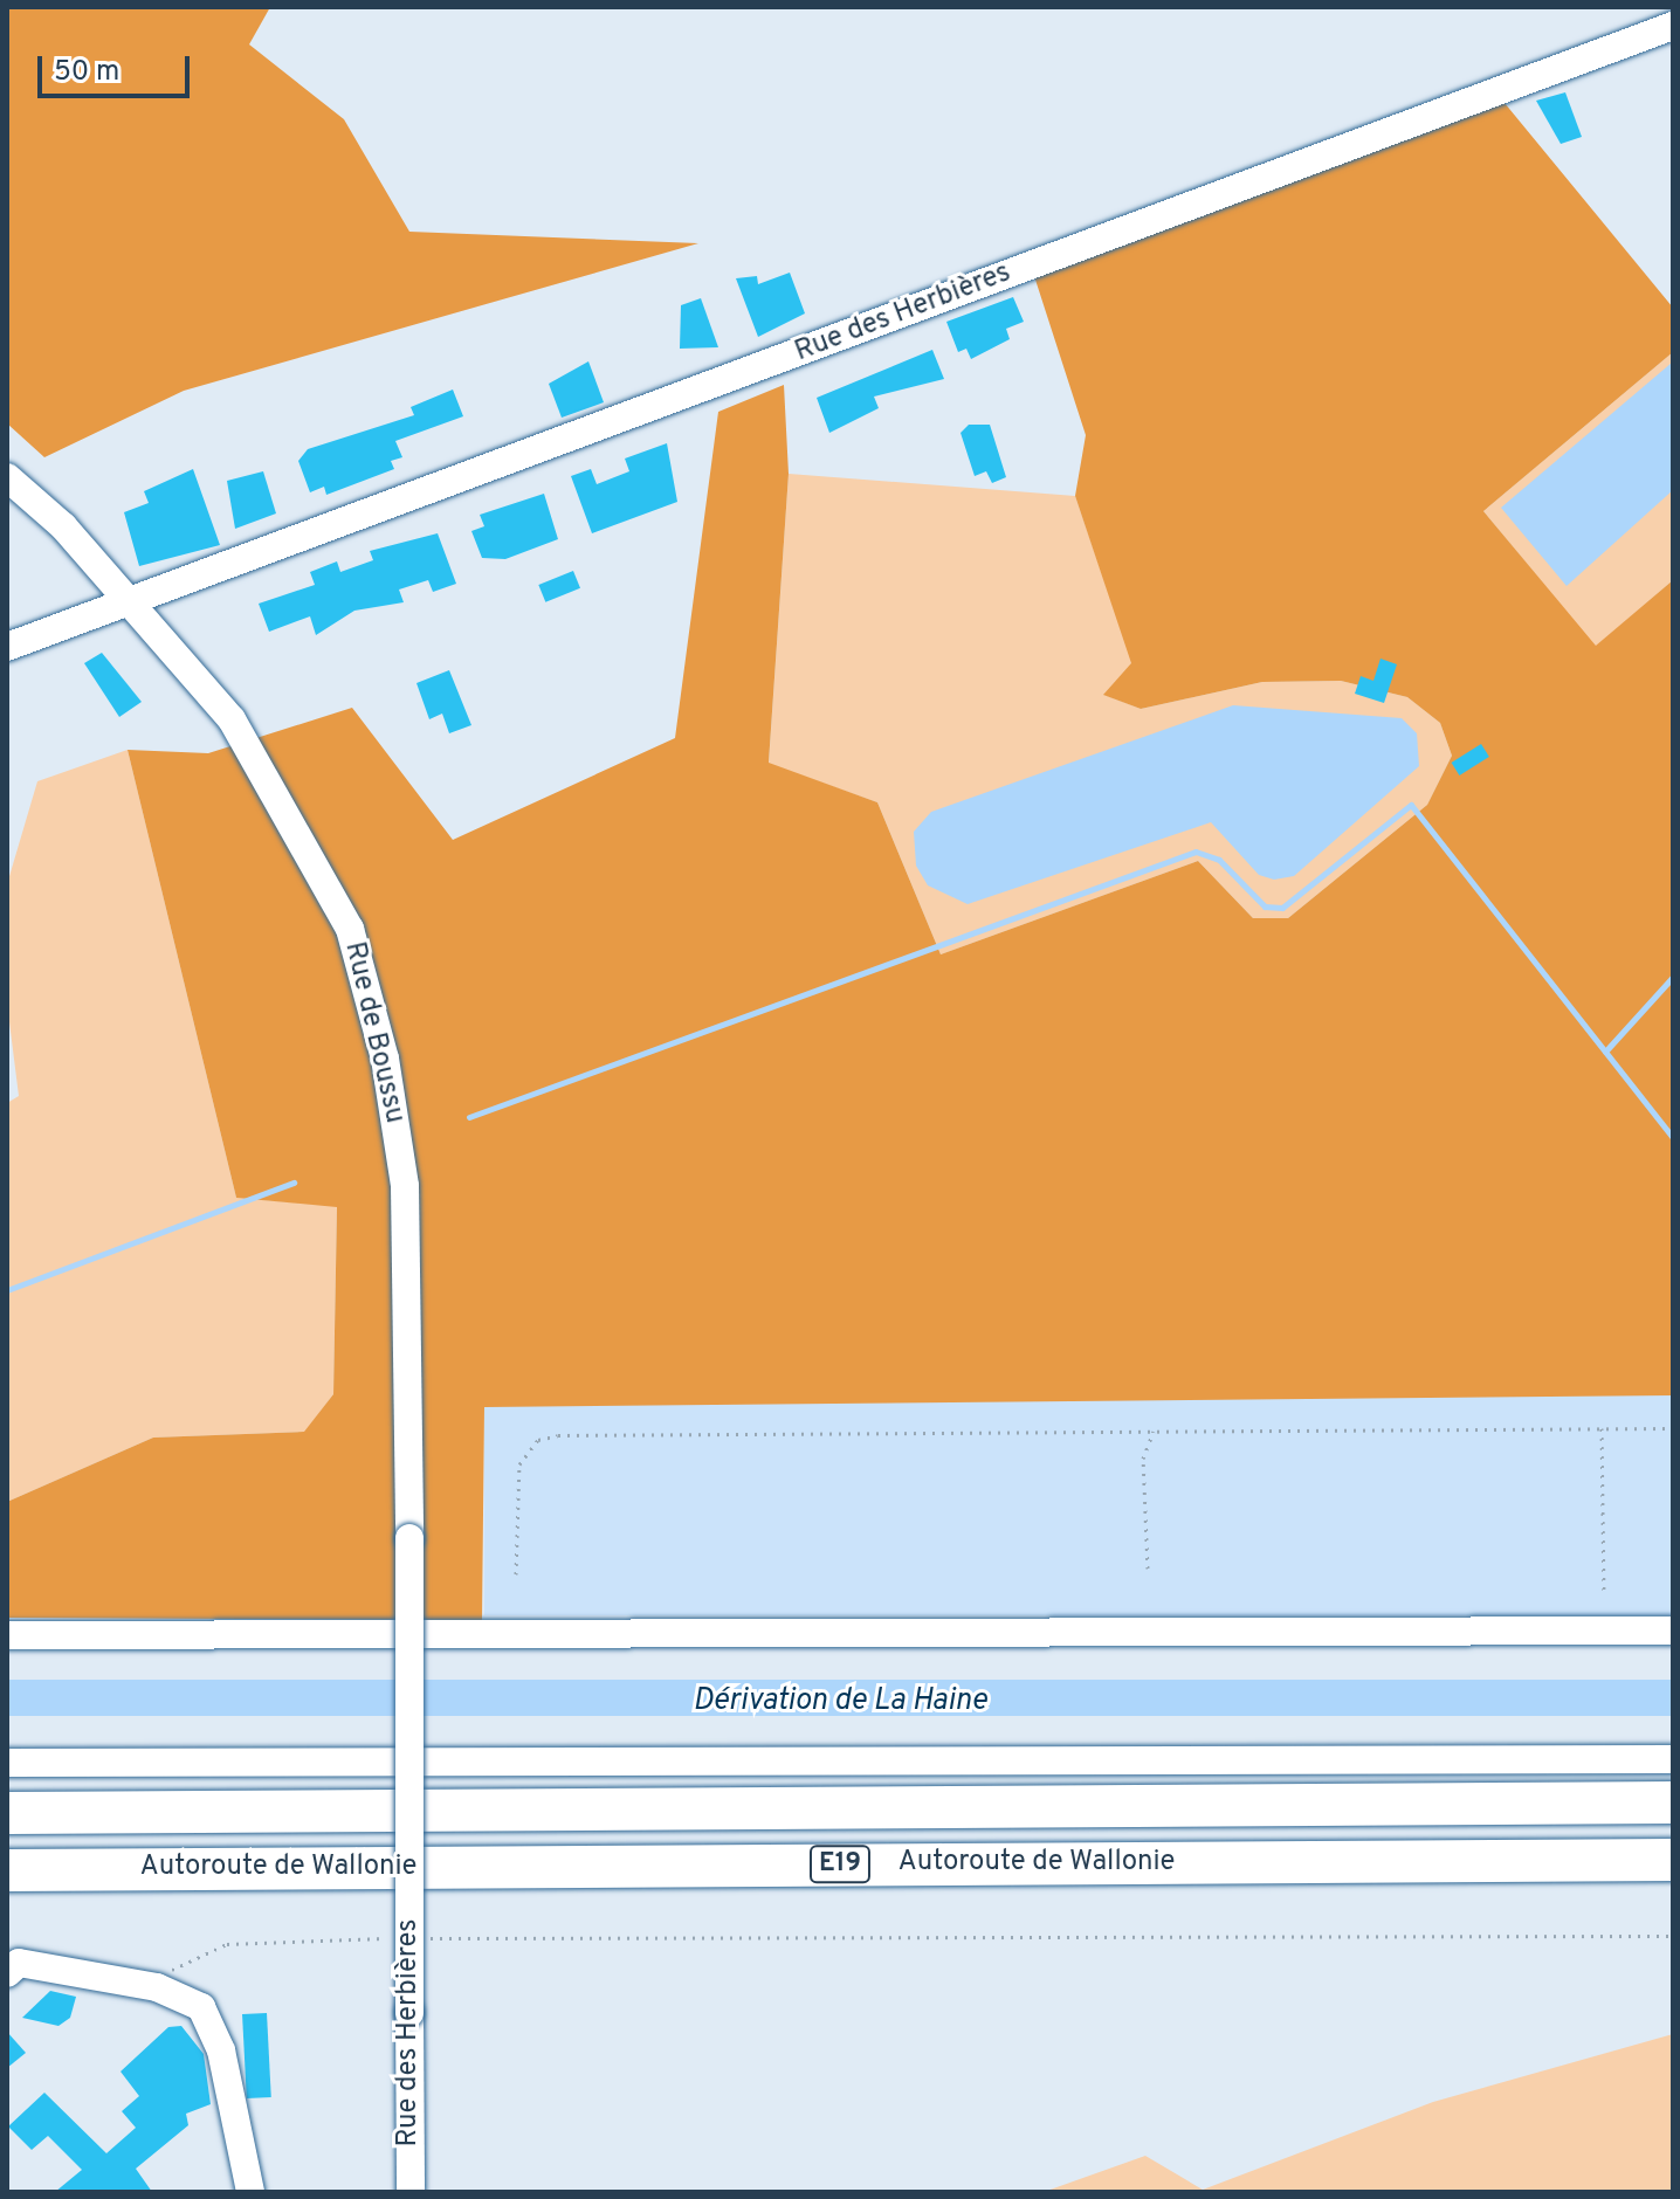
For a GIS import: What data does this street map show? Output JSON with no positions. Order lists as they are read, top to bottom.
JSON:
{
  "streets": {
    "highway": ["Autoroute de Wallonie", "E19"],
    "street": ["Rue des Herbières", "Rue de Boussu"]
  },
  "crossings": [
    ["Rue des Herbières", "Rue de Boussu"]
  ],
  "water": ["Dérivation de La Haine"],
  "scale_bar": "50 m"
}
